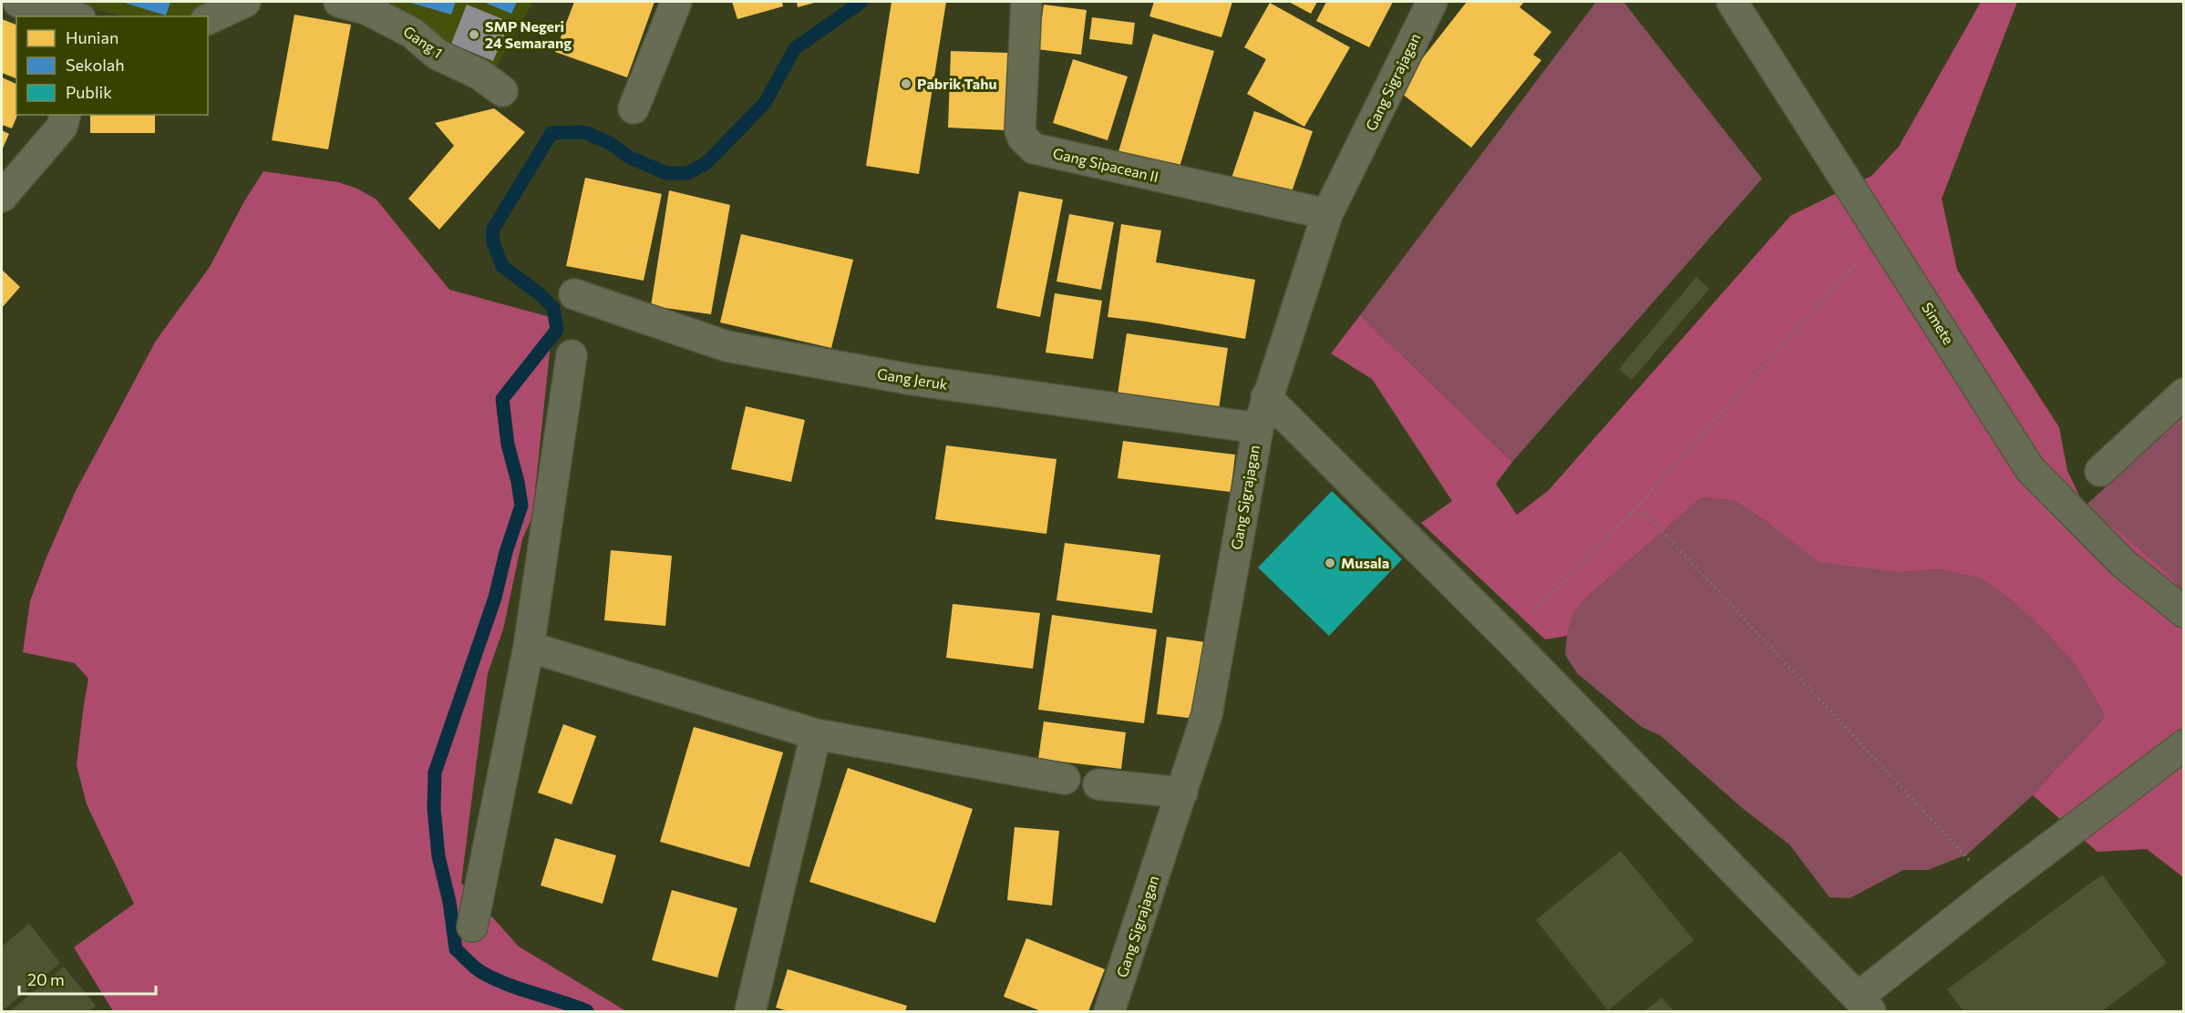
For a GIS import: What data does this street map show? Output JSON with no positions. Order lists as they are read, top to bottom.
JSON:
{
  "streets": {
    "street": [
      "Gang 1",
      "Gang Sigrajagan",
      "Gang Sipacean II",
      "Simete",
      "Gang Jeruk"
    ]
  },
  "crossings": [
    ["Gang Sigrajagan", "Gang Sipacean II"],
    ["Gang Sigrajagan", "Gang Jeruk"]
  ],
  "places": ["SMP Negeri 24 Semarang", "Pabrik Tahu", "Musala"],
  "legend": ["Hunian", "Sekolah", "Publik"],
  "scale_bar": "20 m"
}
